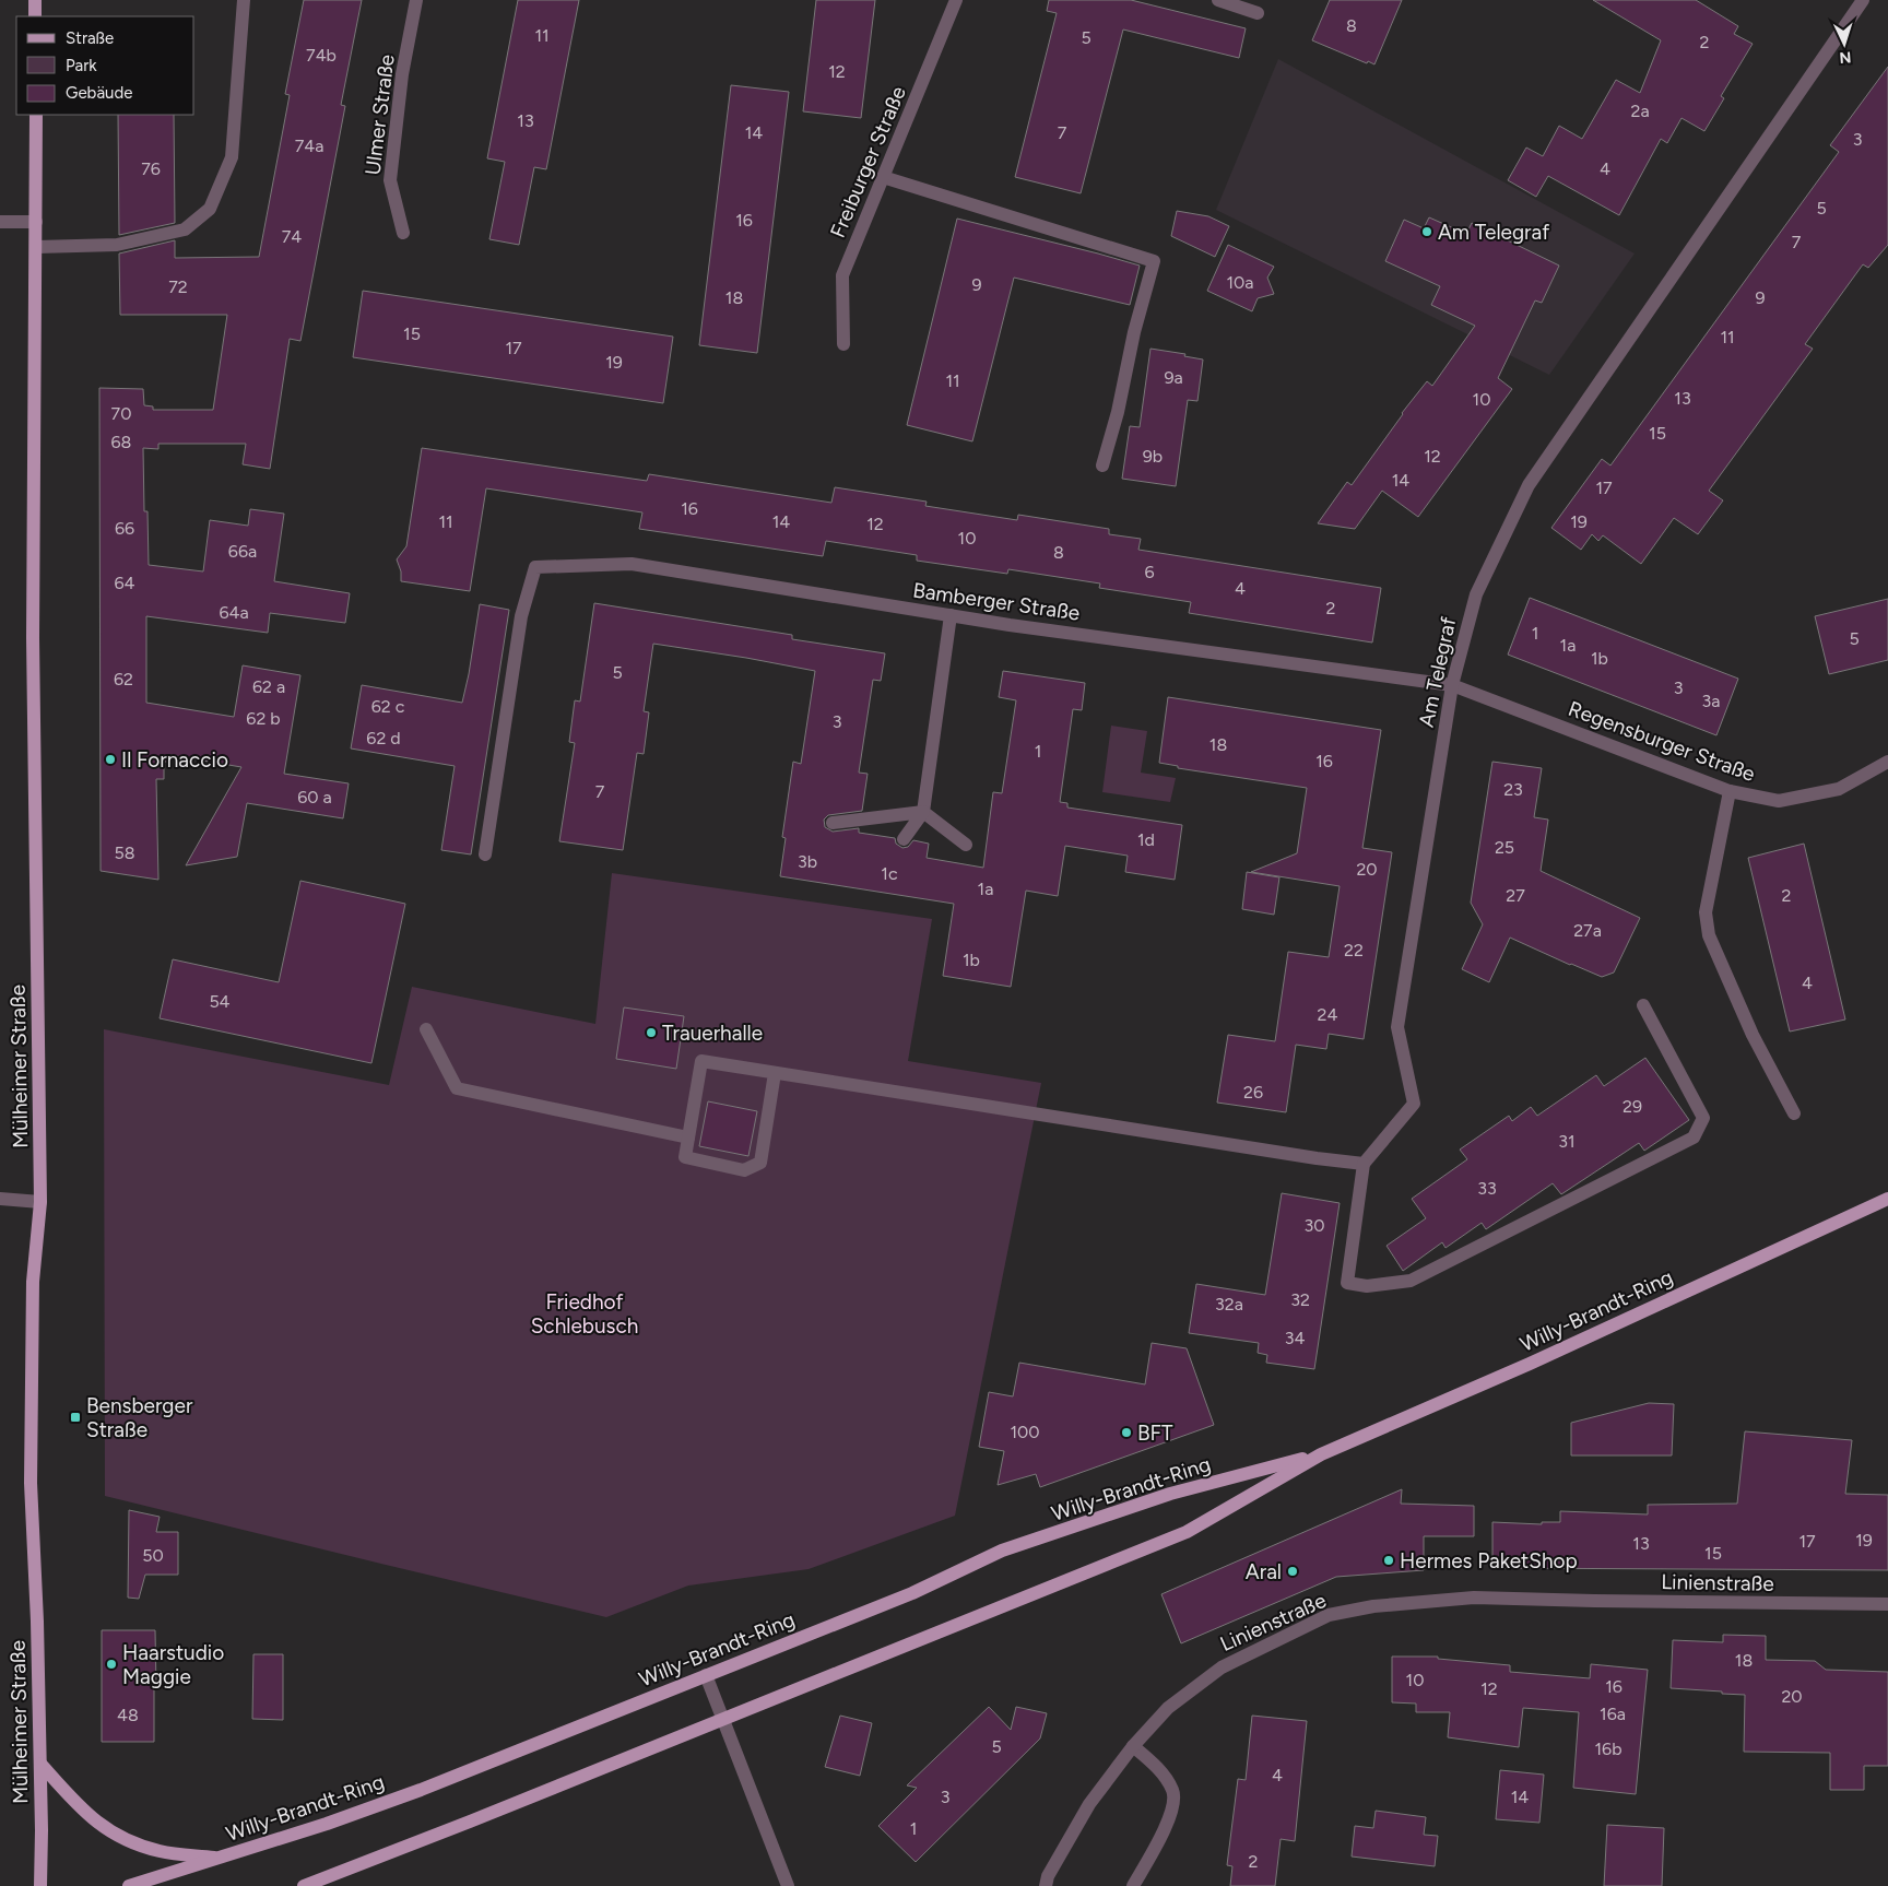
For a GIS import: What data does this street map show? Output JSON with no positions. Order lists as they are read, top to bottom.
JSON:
{
  "streets": {
    "main road": ["Mülheimer Straße", "Willy-Brandt-Ring"],
    "street": [
      "Ulmer Straße",
      "Freiburger Straße",
      "Bamberger Straße",
      "Am Telegraf",
      "Regensburger Straße",
      "Linienstraße"
    ]
  },
  "crossings": [
    ["Bamberger Straße", "Am Telegraf"],
    ["Bamberger Straße", "Regensburger Straße"],
    ["Am Telegraf", "Regensburger Straße"]
  ],
  "parks": ["Friedhof Schlebusch"],
  "places": {
    "other": [
      "Am Telegraf",
      "Il Fornaccio",
      "Trauerhalle",
      "BFT",
      "Hermes PaketShop",
      "Aral",
      "Haarstudio Maggie"
    ],
    "transit": ["Bensberger Straße"]
  },
  "house_numbers": [
    "8",
    "11",
    "5",
    "2",
    "74b",
    "12",
    "2a",
    "13",
    "14",
    "7",
    "3",
    "74a",
    "76",
    "4",
    "5",
    "16",
    "74",
    "7",
    "10a",
    "9",
    "72",
    "18",
    "9",
    "15",
    "11",
    "17",
    "19",
    "9a",
    "11",
    "13",
    "10",
    "70",
    "15",
    "68",
    "9b",
    "12",
    "14",
    "17",
    "16",
    "11",
    "14",
    "19",
    "12",
    "66",
    "10",
    "66a",
    "8",
    "6",
    "64",
    "4",
    "2",
    "64a",
    "1",
    "5",
    "1a",
    "1b",
    "5",
    "62",
    "62 a",
    "3",
    "3a",
    "62 c",
    "62 b",
    "3",
    "62 d",
    "18",
    "1",
    "16",
    "23",
    "7",
    "60 a",
    "1d",
    "25",
    "58",
    "3b",
    "20",
    "1c",
    "1a",
    "27",
    "2",
    "27a",
    "22",
    "1b",
    "4",
    "54",
    "24",
    "26",
    "29",
    "31",
    "33",
    "30",
    "32",
    "32a",
    "34",
    "100",
    "19",
    "17",
    "13",
    "15",
    "50",
    "18",
    "10",
    "16",
    "12",
    "20",
    "16a",
    "48",
    "5",
    "16b",
    "4",
    "3",
    "14",
    "1",
    "2"
  ],
  "legend": ["Straße", "Park", "Gebäude"],
  "north": "bottom"
}
